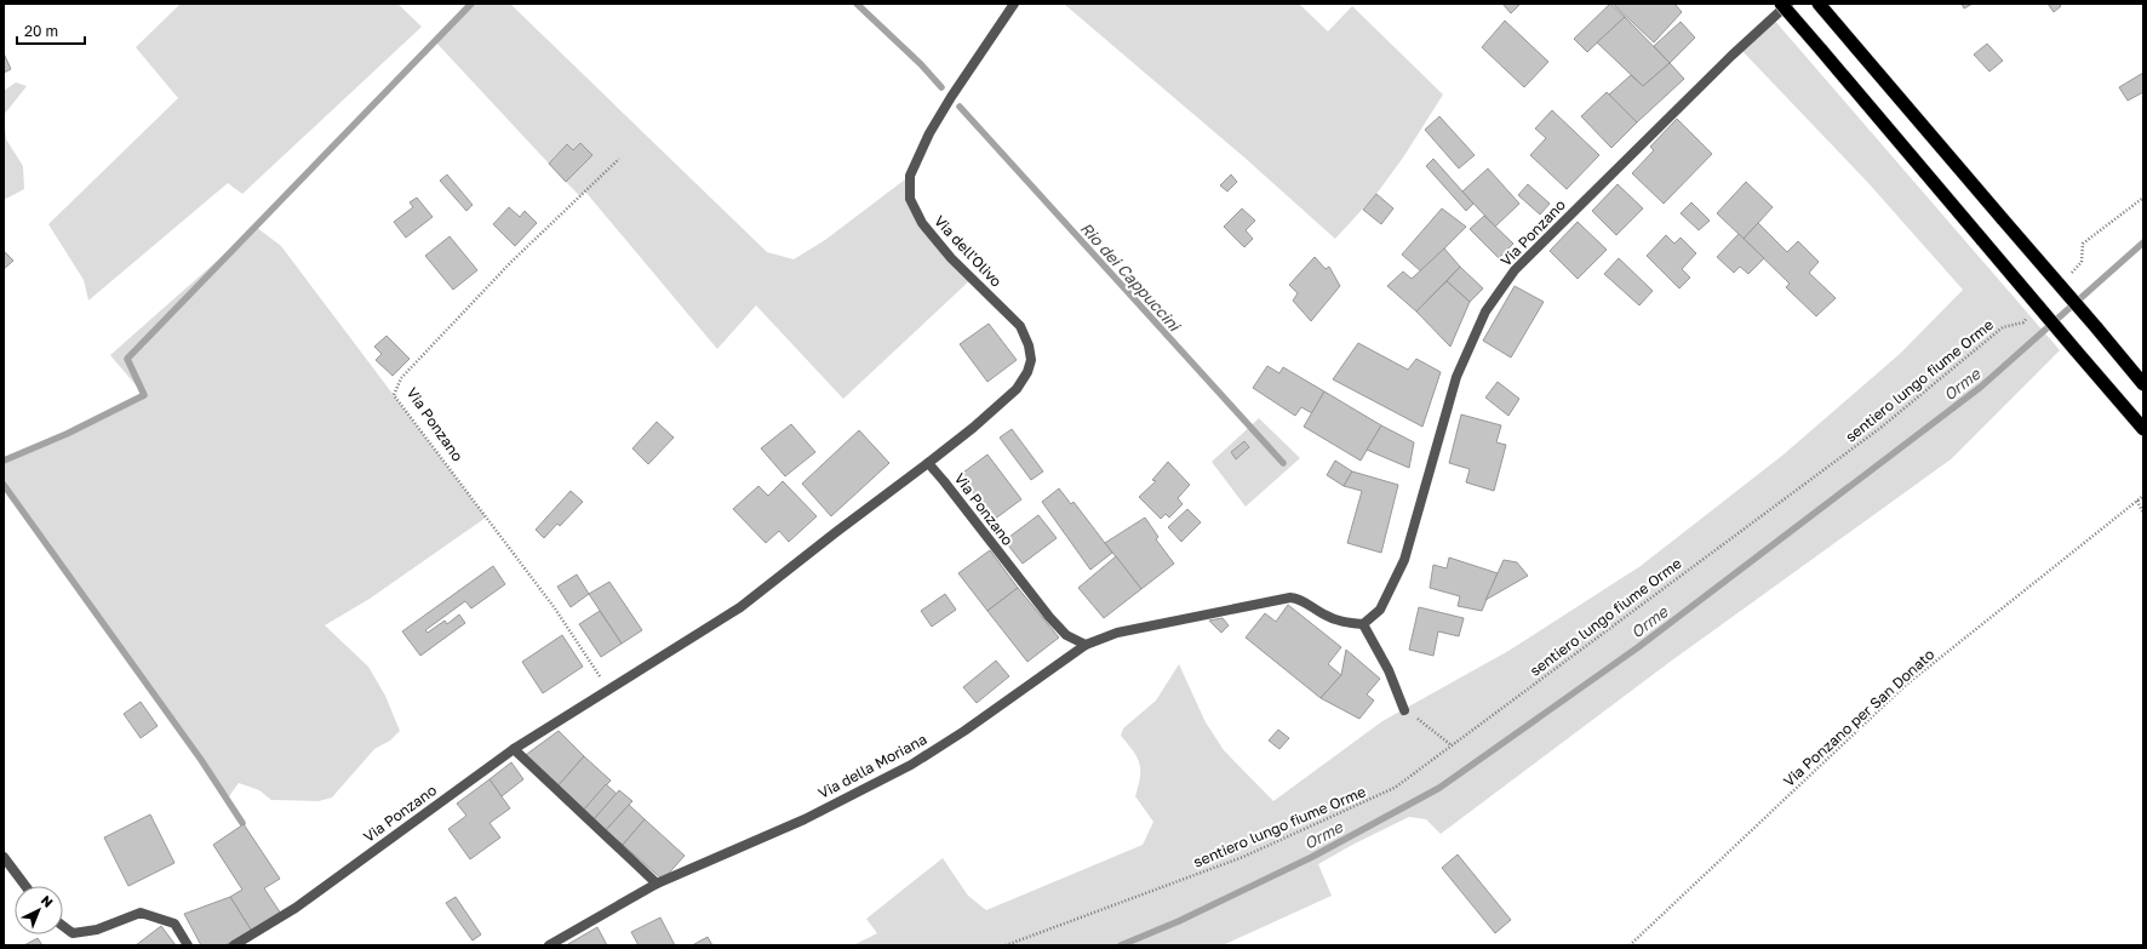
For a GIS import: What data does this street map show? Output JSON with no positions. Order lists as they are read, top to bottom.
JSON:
{
  "streets": {
    "street": ["Via Ponzano", "Via dell'Olivo", "Via della Moriana"],
    "path": ["sentiero lungo fiume Orme", "Via Ponzano per San Donato"]
  },
  "crossings": [
    ["Via Ponzano", "Via dell'Olivo"],
    ["Via Ponzano", "Via della Moriana"]
  ],
  "water": ["Rio dei Cappuccini", "Orme"],
  "scale_bar": "20 m",
  "north": "top right"
}
